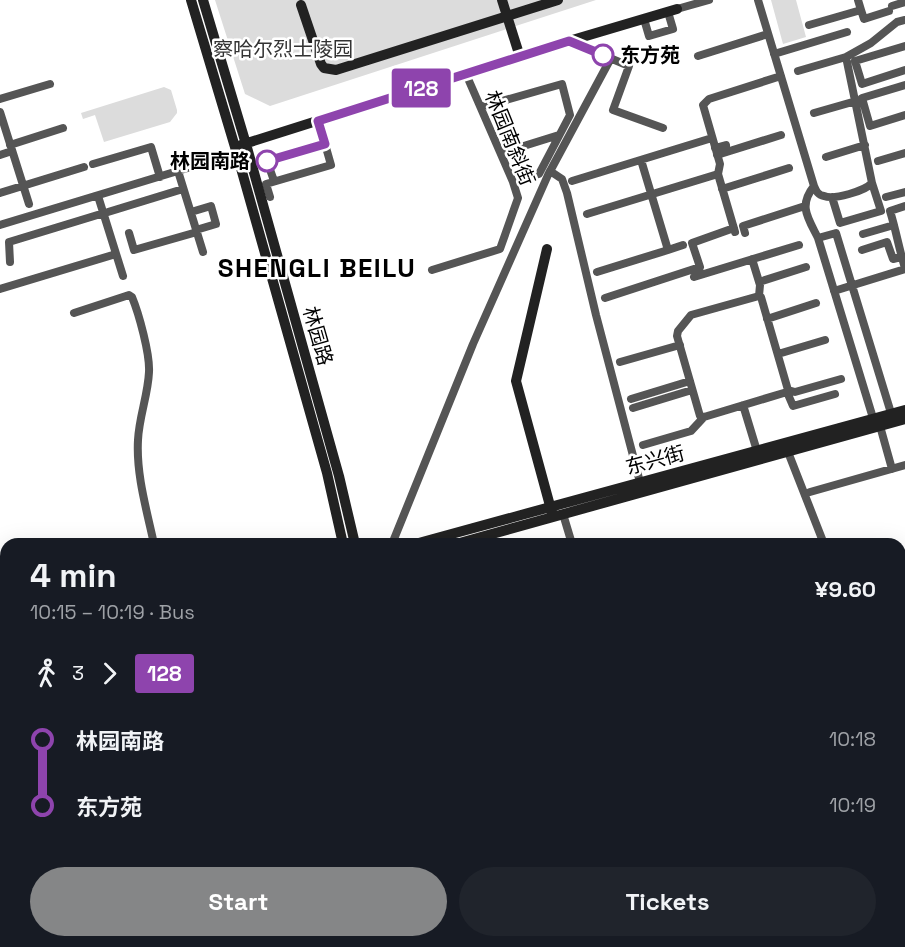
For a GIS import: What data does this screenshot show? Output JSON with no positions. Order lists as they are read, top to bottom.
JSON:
{
  "streets": {
    "main road": ["林园路", "东兴街"],
    "street": ["林园南斜街"]
  },
  "districts": ["SHENGLI BEILU"],
  "parks": ["察哈尔烈士陵园"],
  "places": ["东方苑", "林园南路"],
  "lines": ["bus line 128"],
  "page": {
    "on_map": "128",
    "heading": ["4 min", "10:15 – 10:19 · Bus", "¥9.60"],
    "legs": ["3", "128"],
    "list": [
      {
        "name": "林园南路",
        "value": "10:18"
      },
      {
        "name": "东方苑",
        "value": "10:19"
      }
    ],
    "buttons": ["Start", "Tickets"]
  }
}
